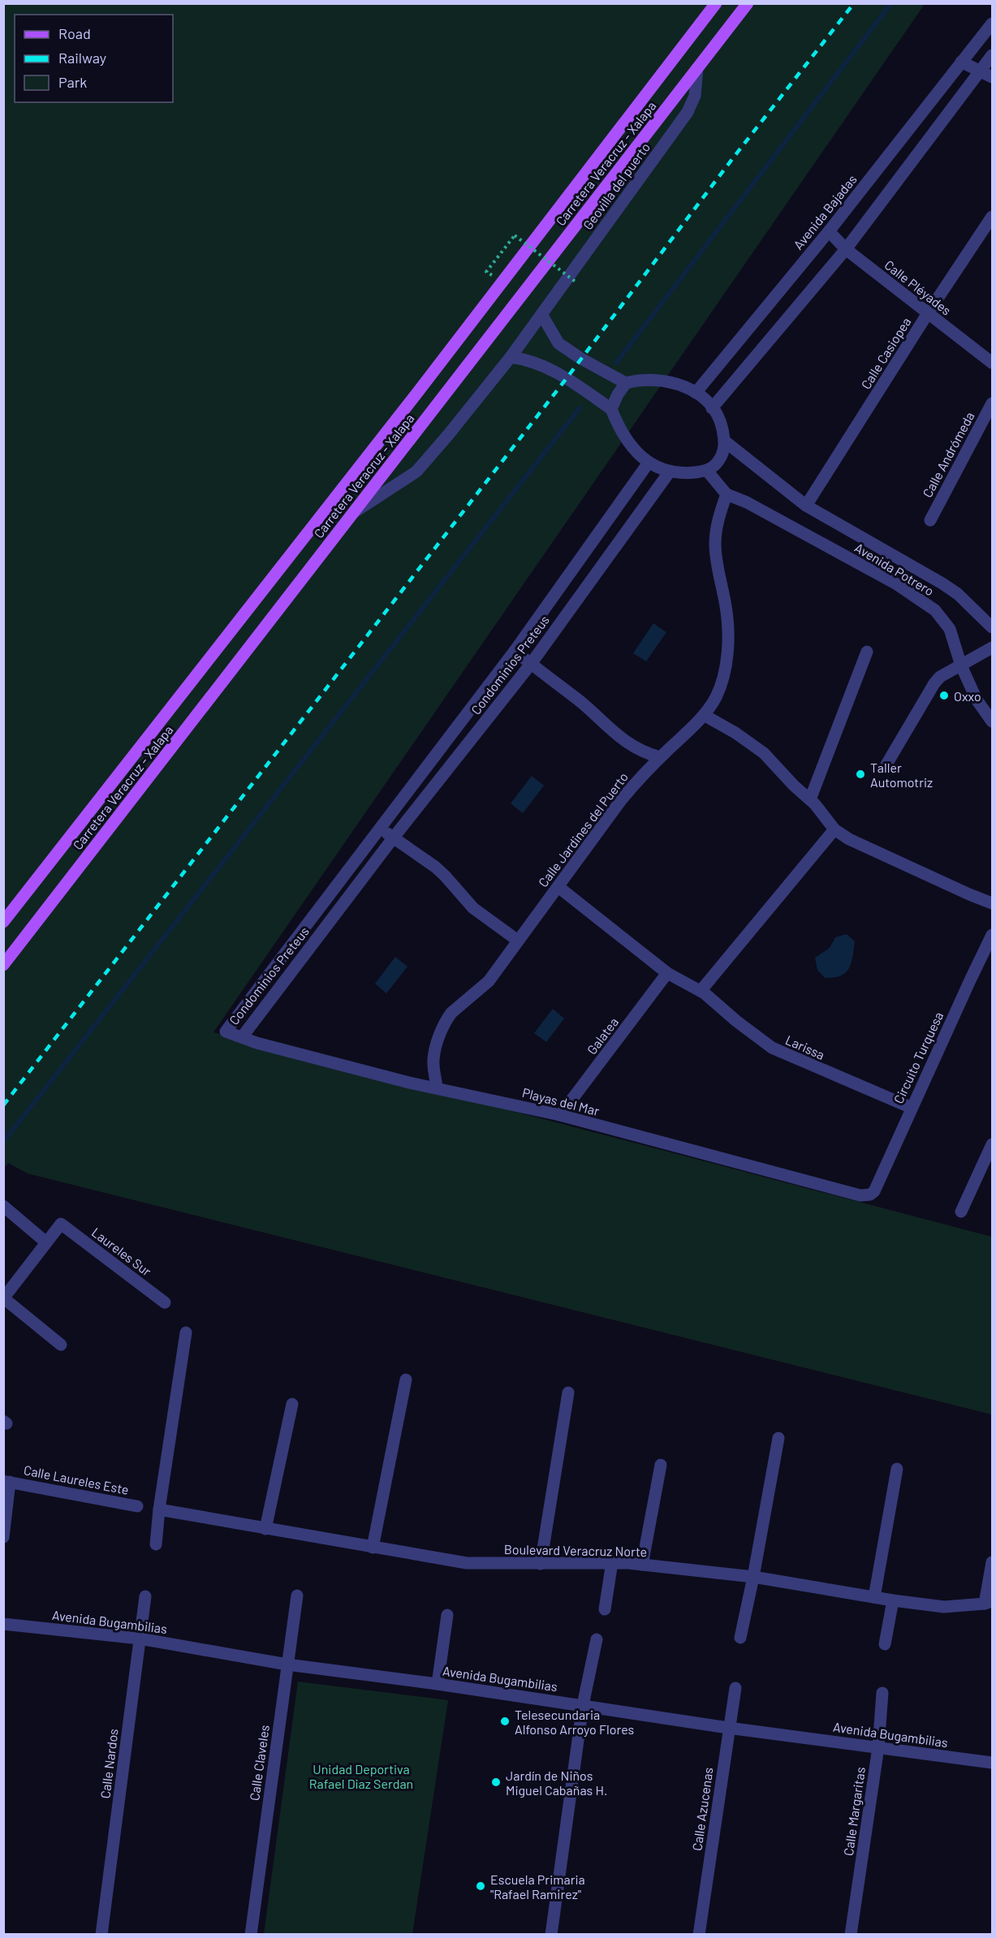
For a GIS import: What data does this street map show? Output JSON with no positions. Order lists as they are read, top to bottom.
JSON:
{
  "streets": {
    "main road": ["Carretera Veracruz - Xalapa"],
    "street": [
      "Geovilla del puerto",
      "Avenida Bajadas",
      "Calle Pléyades",
      "Calle Casiopea",
      "Calle Andrómeda",
      "Avenida Potrero",
      "Condominios Preteus",
      "Calle Jardines del Puerto",
      "Galatea",
      "Larissa",
      "Circuito Turquesa",
      "Playas del Mar",
      "Laureles Sur",
      "Calle Laureles Este",
      "Boulevard Veracruz Norte",
      "Avenida Bugambilias",
      "Calle Claveles",
      "Calle Nardos",
      "Calle Azucenas",
      "Calle Margaritas"
    ]
  },
  "crossings": [
    ["Carretera Veracruz - Xalapa", "Geovilla del puerto"],
    ["Avenida Bajadas", "Calle Pléyades"],
    ["Avenida Bajadas", "Avenida Potrero"],
    ["Avenida Bajadas", "Condominios Preteus"],
    ["Calle Pléyades", "Calle Casiopea"],
    ["Calle Casiopea", "Avenida Potrero"],
    ["Avenida Potrero", "Condominios Preteus"],
    ["Avenida Potrero", "Calle Jardines del Puerto"],
    ["Condominios Preteus", "Playas del Mar"],
    ["Calle Jardines del Puerto", "Larissa"],
    ["Calle Jardines del Puerto", "Playas del Mar"],
    ["Galatea", "Larissa"],
    ["Galatea", "Playas del Mar"],
    ["Larissa", "Circuito Turquesa"],
    ["Circuito Turquesa", "Playas del Mar"],
    ["Avenida Bugambilias", "Calle Claveles"],
    ["Avenida Bugambilias", "Calle Nardos"],
    ["Avenida Bugambilias", "Calle Azucenas"],
    ["Avenida Bugambilias", "Calle Margaritas"]
  ],
  "parks": ["Unidad Deportiva Rafael Diaz Serdan"],
  "places": [
    "Oxxo",
    "Taller Automotriz",
    "Telesecundaria Alfonso Arroyo Flores",
    "Jardín de Niños Miguel Cabañas H.",
    "Escuela Primaria \"Rafael Ramirez\""
  ],
  "legend": ["Road", "Railway", "Park"]
}
